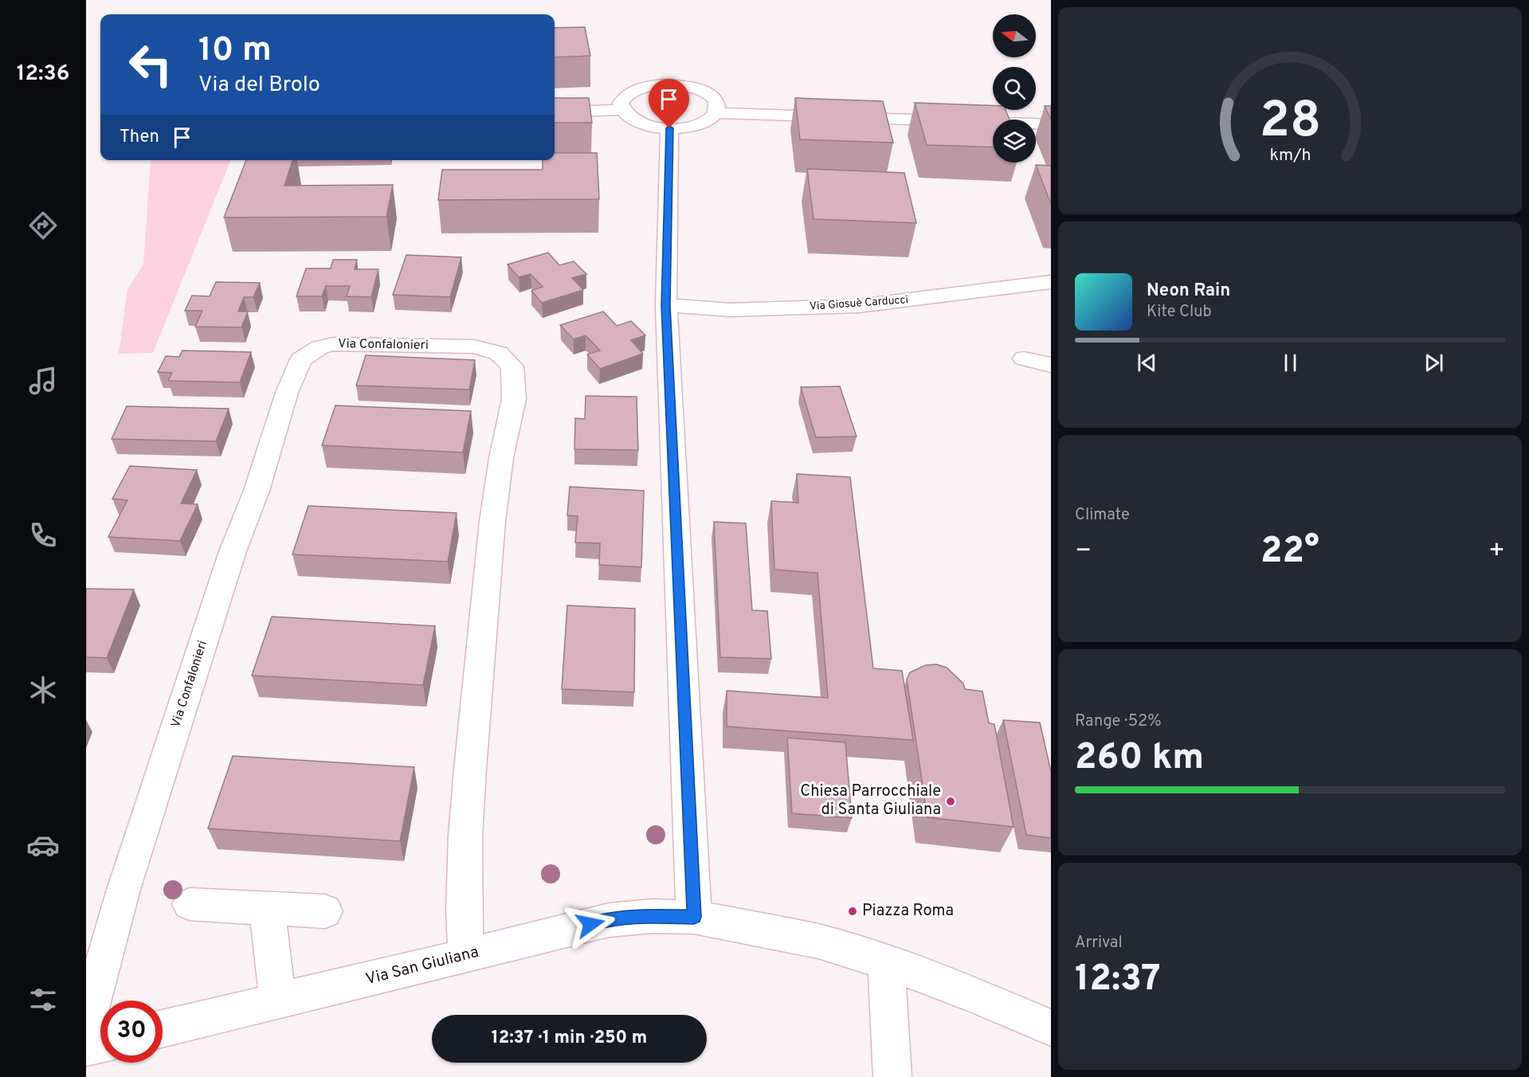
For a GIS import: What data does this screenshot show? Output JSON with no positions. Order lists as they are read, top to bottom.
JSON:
{
  "streets": {
    "street": ["Via Giosuè Carducci", "Via Confalonieri", "Via San Giuliana"]
  },
  "crossings": [
    ["Via Confalonieri", "Via San Giuliana"]
  ],
  "places": ["Chiesa Parrocchiale di Santa Giuliana", "Piazza Roma"],
  "north": "left",
  "page": {
    "tabs": "12:36",
    "turn": ["10 m", "Via del Brolo"],
    "then": "Then",
    "song": ["Neon Rain", "Kite Club"],
    "tile": [
      "Climate",
      ["Range · 52%", "260 km"],
      ["Arrival", "12:37"]
    ],
    "heat": ["−", "22°", "+"],
    "limit": "30",
    "trip": "12:37 · 1 min · 250 m",
    "gauge": ["28", "km/h"]
  }
}
